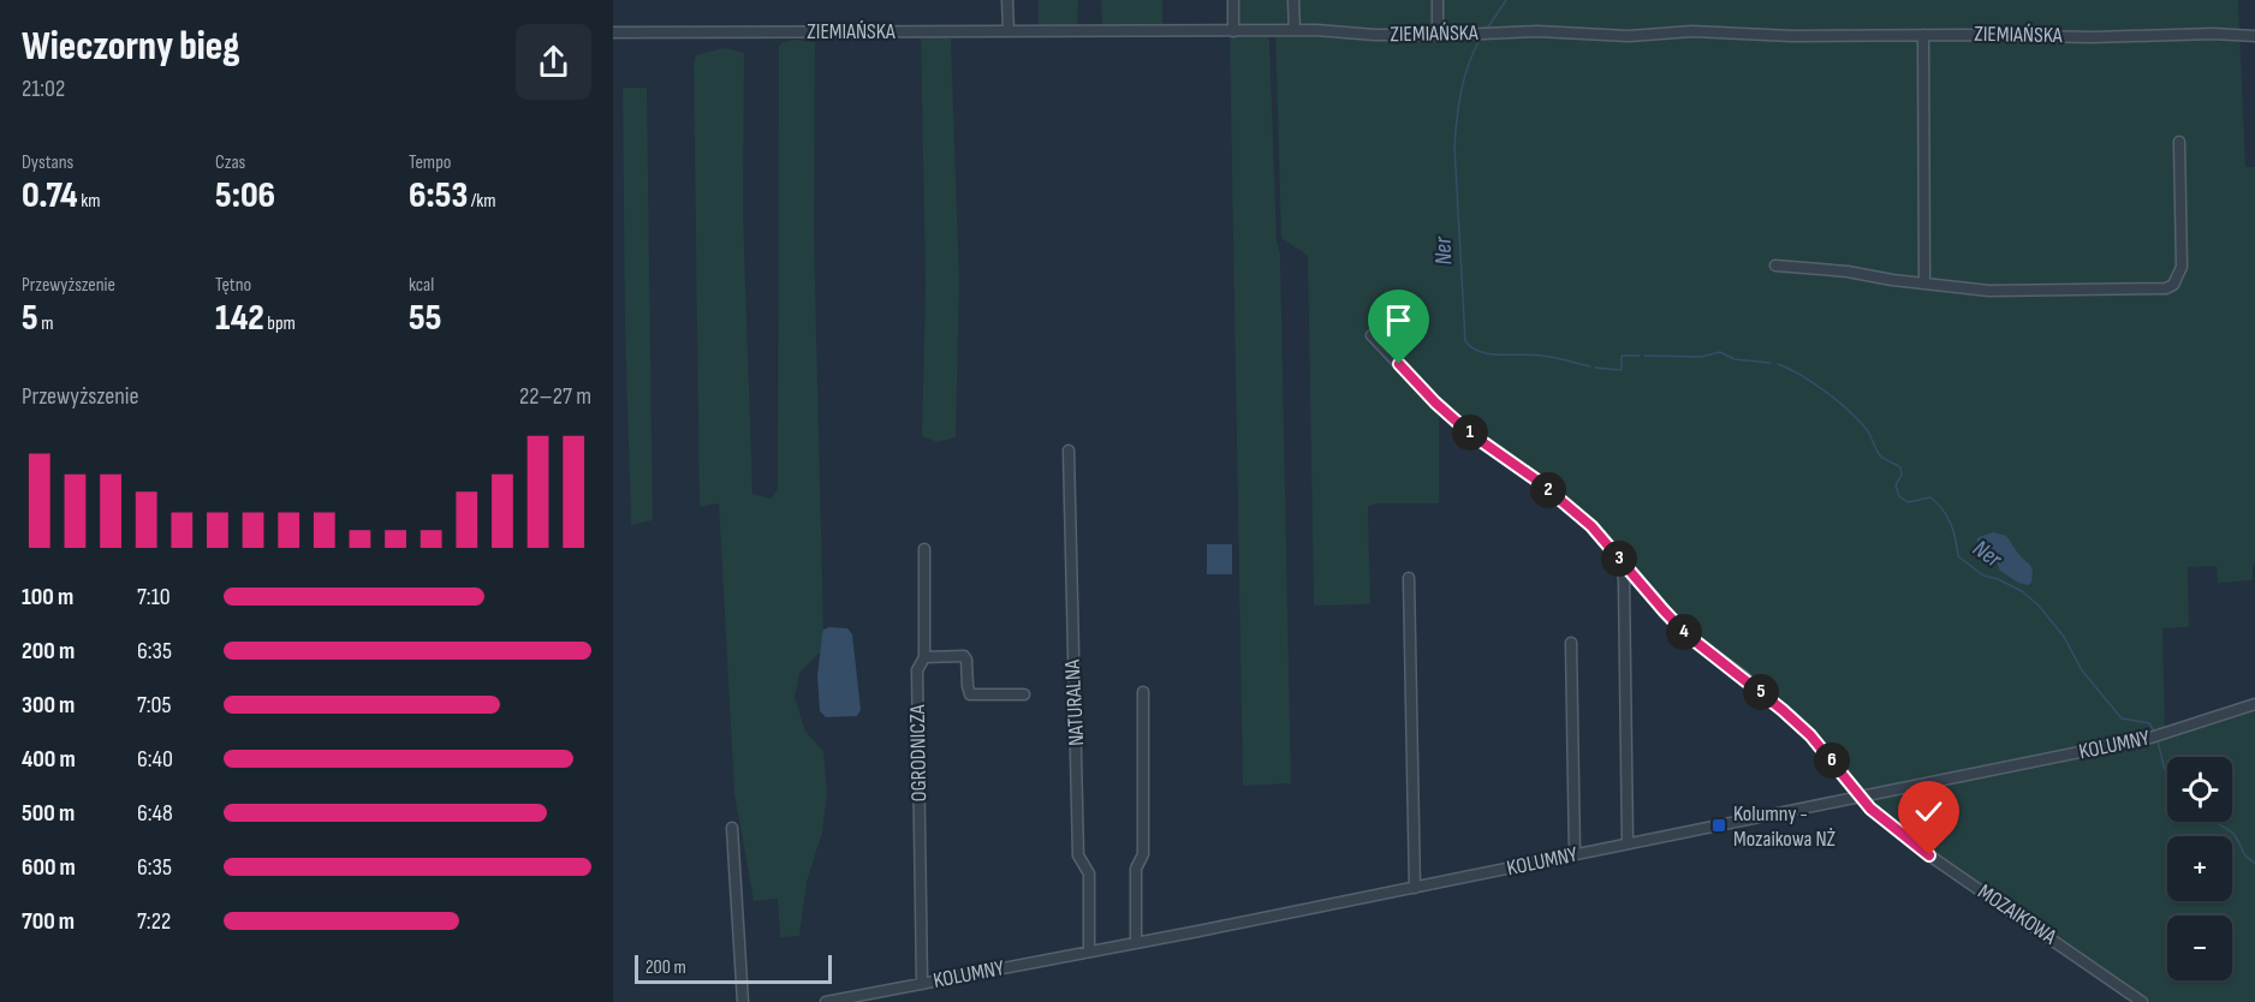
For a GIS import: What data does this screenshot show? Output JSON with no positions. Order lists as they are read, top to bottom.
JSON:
{
  "streets": {
    "street": [
      "ZIEMIAŃSKA",
      "NATURALNA",
      "KOLUMNY",
      "OGRODNICZA",
      "MOZAIKOWA"
    ]
  },
  "crossings": [
    ["NATURALNA", "KOLUMNY"],
    ["KOLUMNY", "OGRODNICZA"],
    ["KOLUMNY", "MOZAIKOWA"]
  ],
  "water": ["Ner"],
  "places": {
    "transit": ["Kolumny - Mozaikowa NŻ"]
  },
  "scale_bar": "200 m",
  "page": {
    "heading": ["Wieczorny bieg", "21:02"],
    "stats": [
      ["Dystans", "0.74 km"],
      ["Czas", "5:06"],
      ["Tempo", "6:53 /km"],
      ["Przewyższenie", "5 m"],
      ["Tętno", "142 bpm"],
      ["kcal", "55"]
    ],
    "chart": ["Przewyższenie", "22–27 m"],
    "pins": [
      "1",
      "2",
      "3",
      "4",
      "5",
      "6"
    ],
    "list": [
      {
        "name": "100 m",
        "note": "7:10"
      },
      {
        "name": "200 m",
        "note": "6:35"
      },
      {
        "name": "300 m",
        "note": "7:05"
      },
      {
        "name": "400 m",
        "note": "6:40"
      },
      {
        "name": "500 m",
        "note": "6:48"
      },
      {
        "name": "600 m",
        "note": "6:35"
      },
      {
        "name": "700 m",
        "note": "7:22"
      }
    ],
    "map_buttons": ["+", "−"],
    "scale": "200 m"
  }
}
